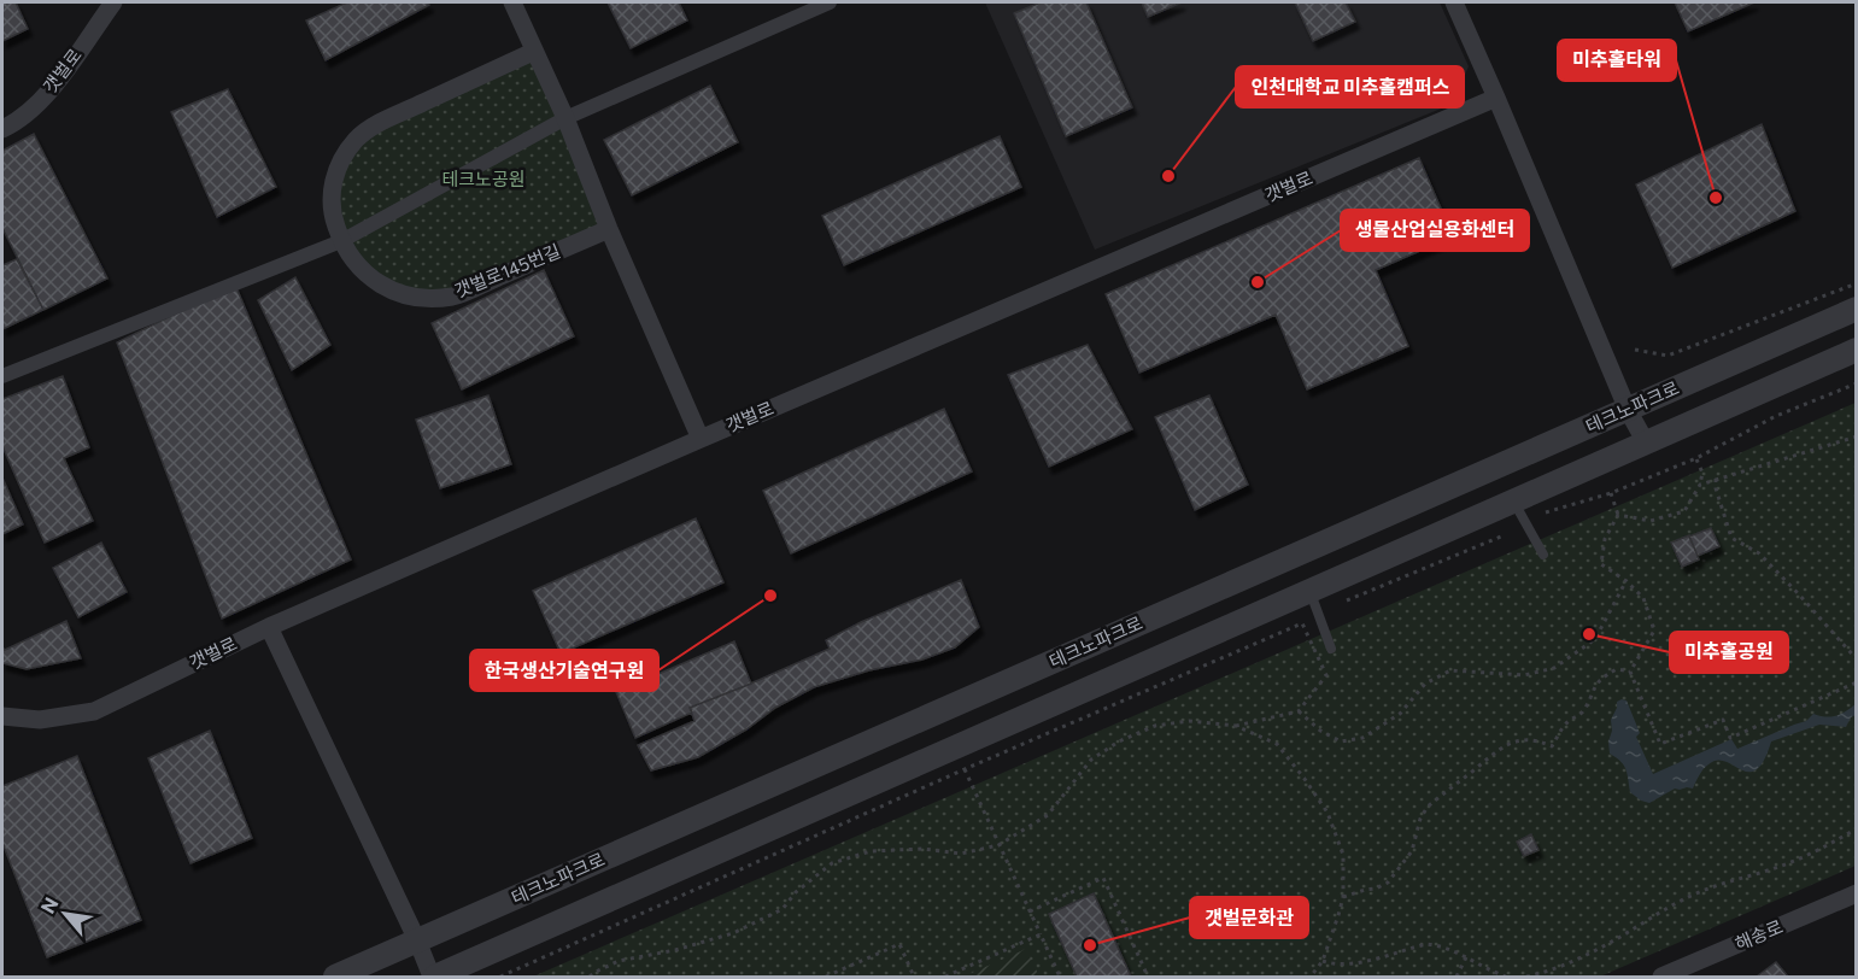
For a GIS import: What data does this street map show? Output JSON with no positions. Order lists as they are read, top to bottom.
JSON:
{
  "streets": {
    "street": [
      "갯벌로",
      "갯벌로145번길",
      "테크노파크로",
      "해송로"
    ]
  },
  "parks": ["테크노공원"],
  "places": [
    "인천대학교 미추홀캠퍼스",
    "미추홀타워",
    "생물산업실용화센터",
    "한국생산기술연구원",
    "미추홀공원",
    "갯벌문화관"
  ],
  "north": "top left"
}
